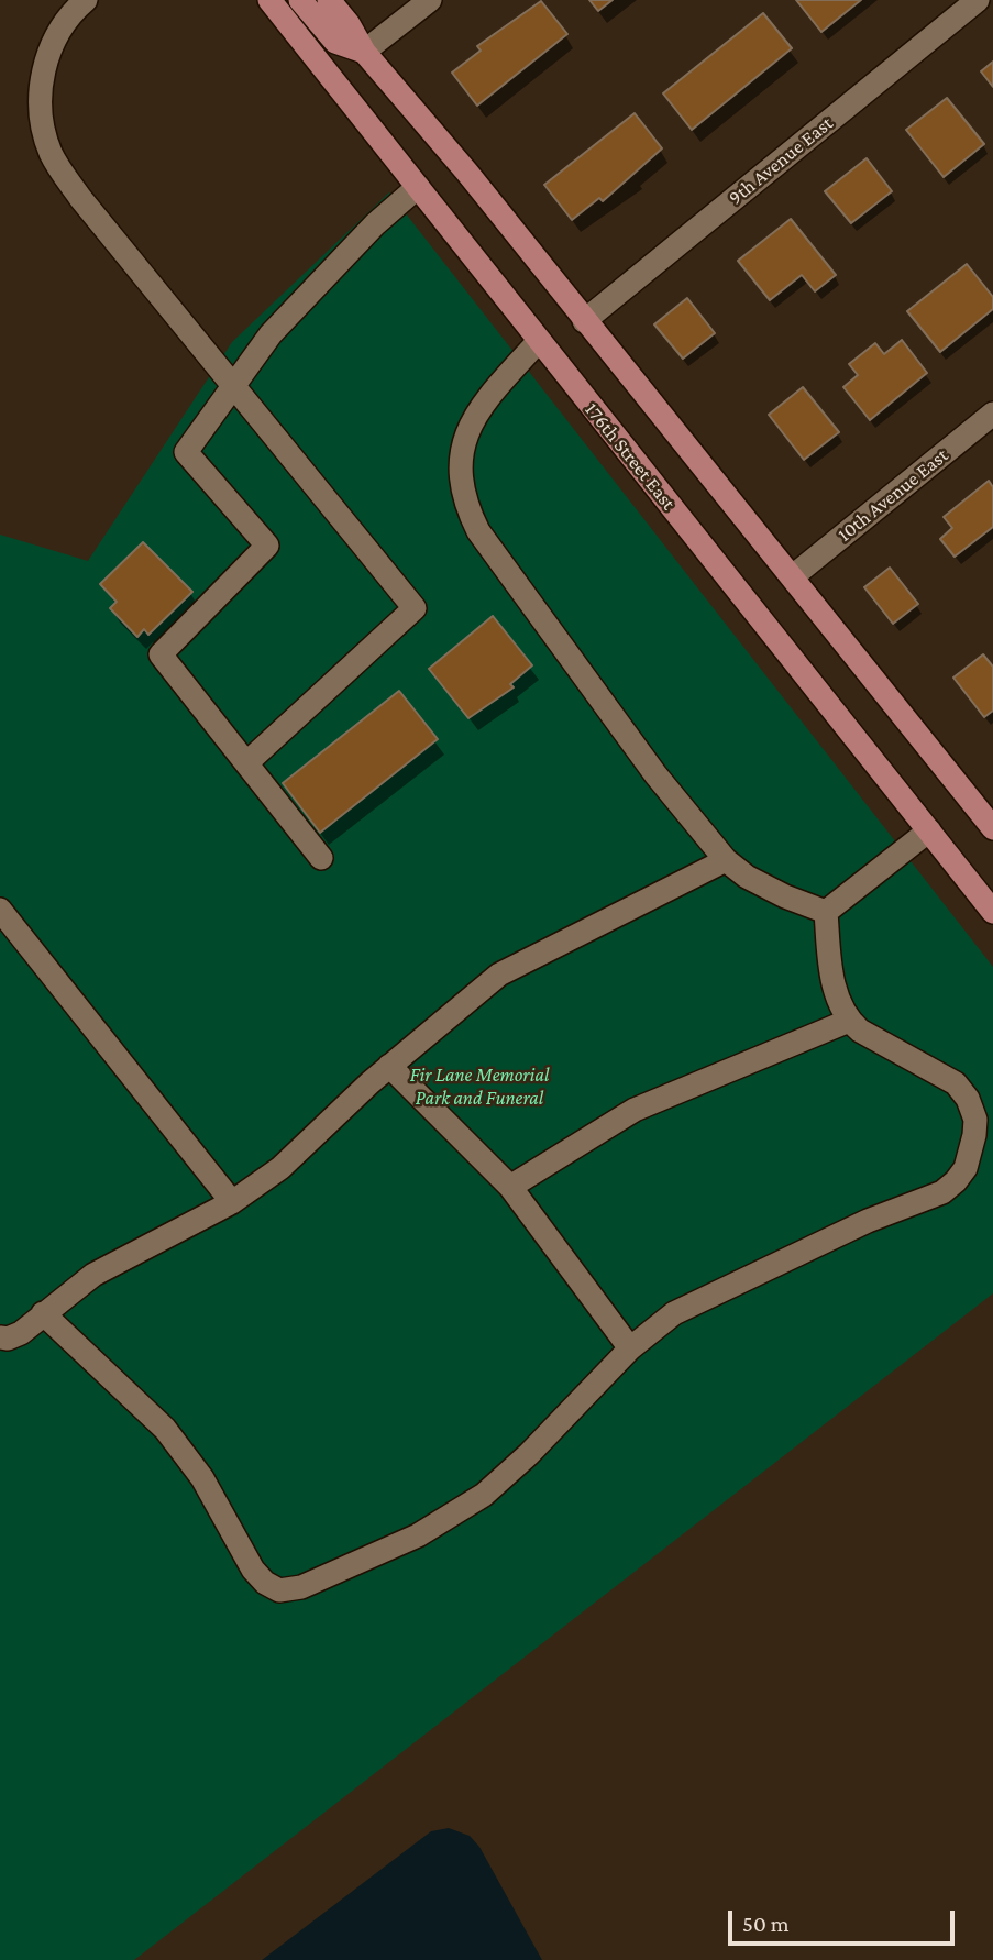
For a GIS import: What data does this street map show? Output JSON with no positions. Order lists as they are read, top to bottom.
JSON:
{
  "streets": {
    "main road": ["176th Street East"],
    "street": ["9th Avenue East", "10th Avenue East"]
  },
  "parks": ["Fir Lane Memorial Park and Funeral"],
  "scale_bar": "50 m"
}
